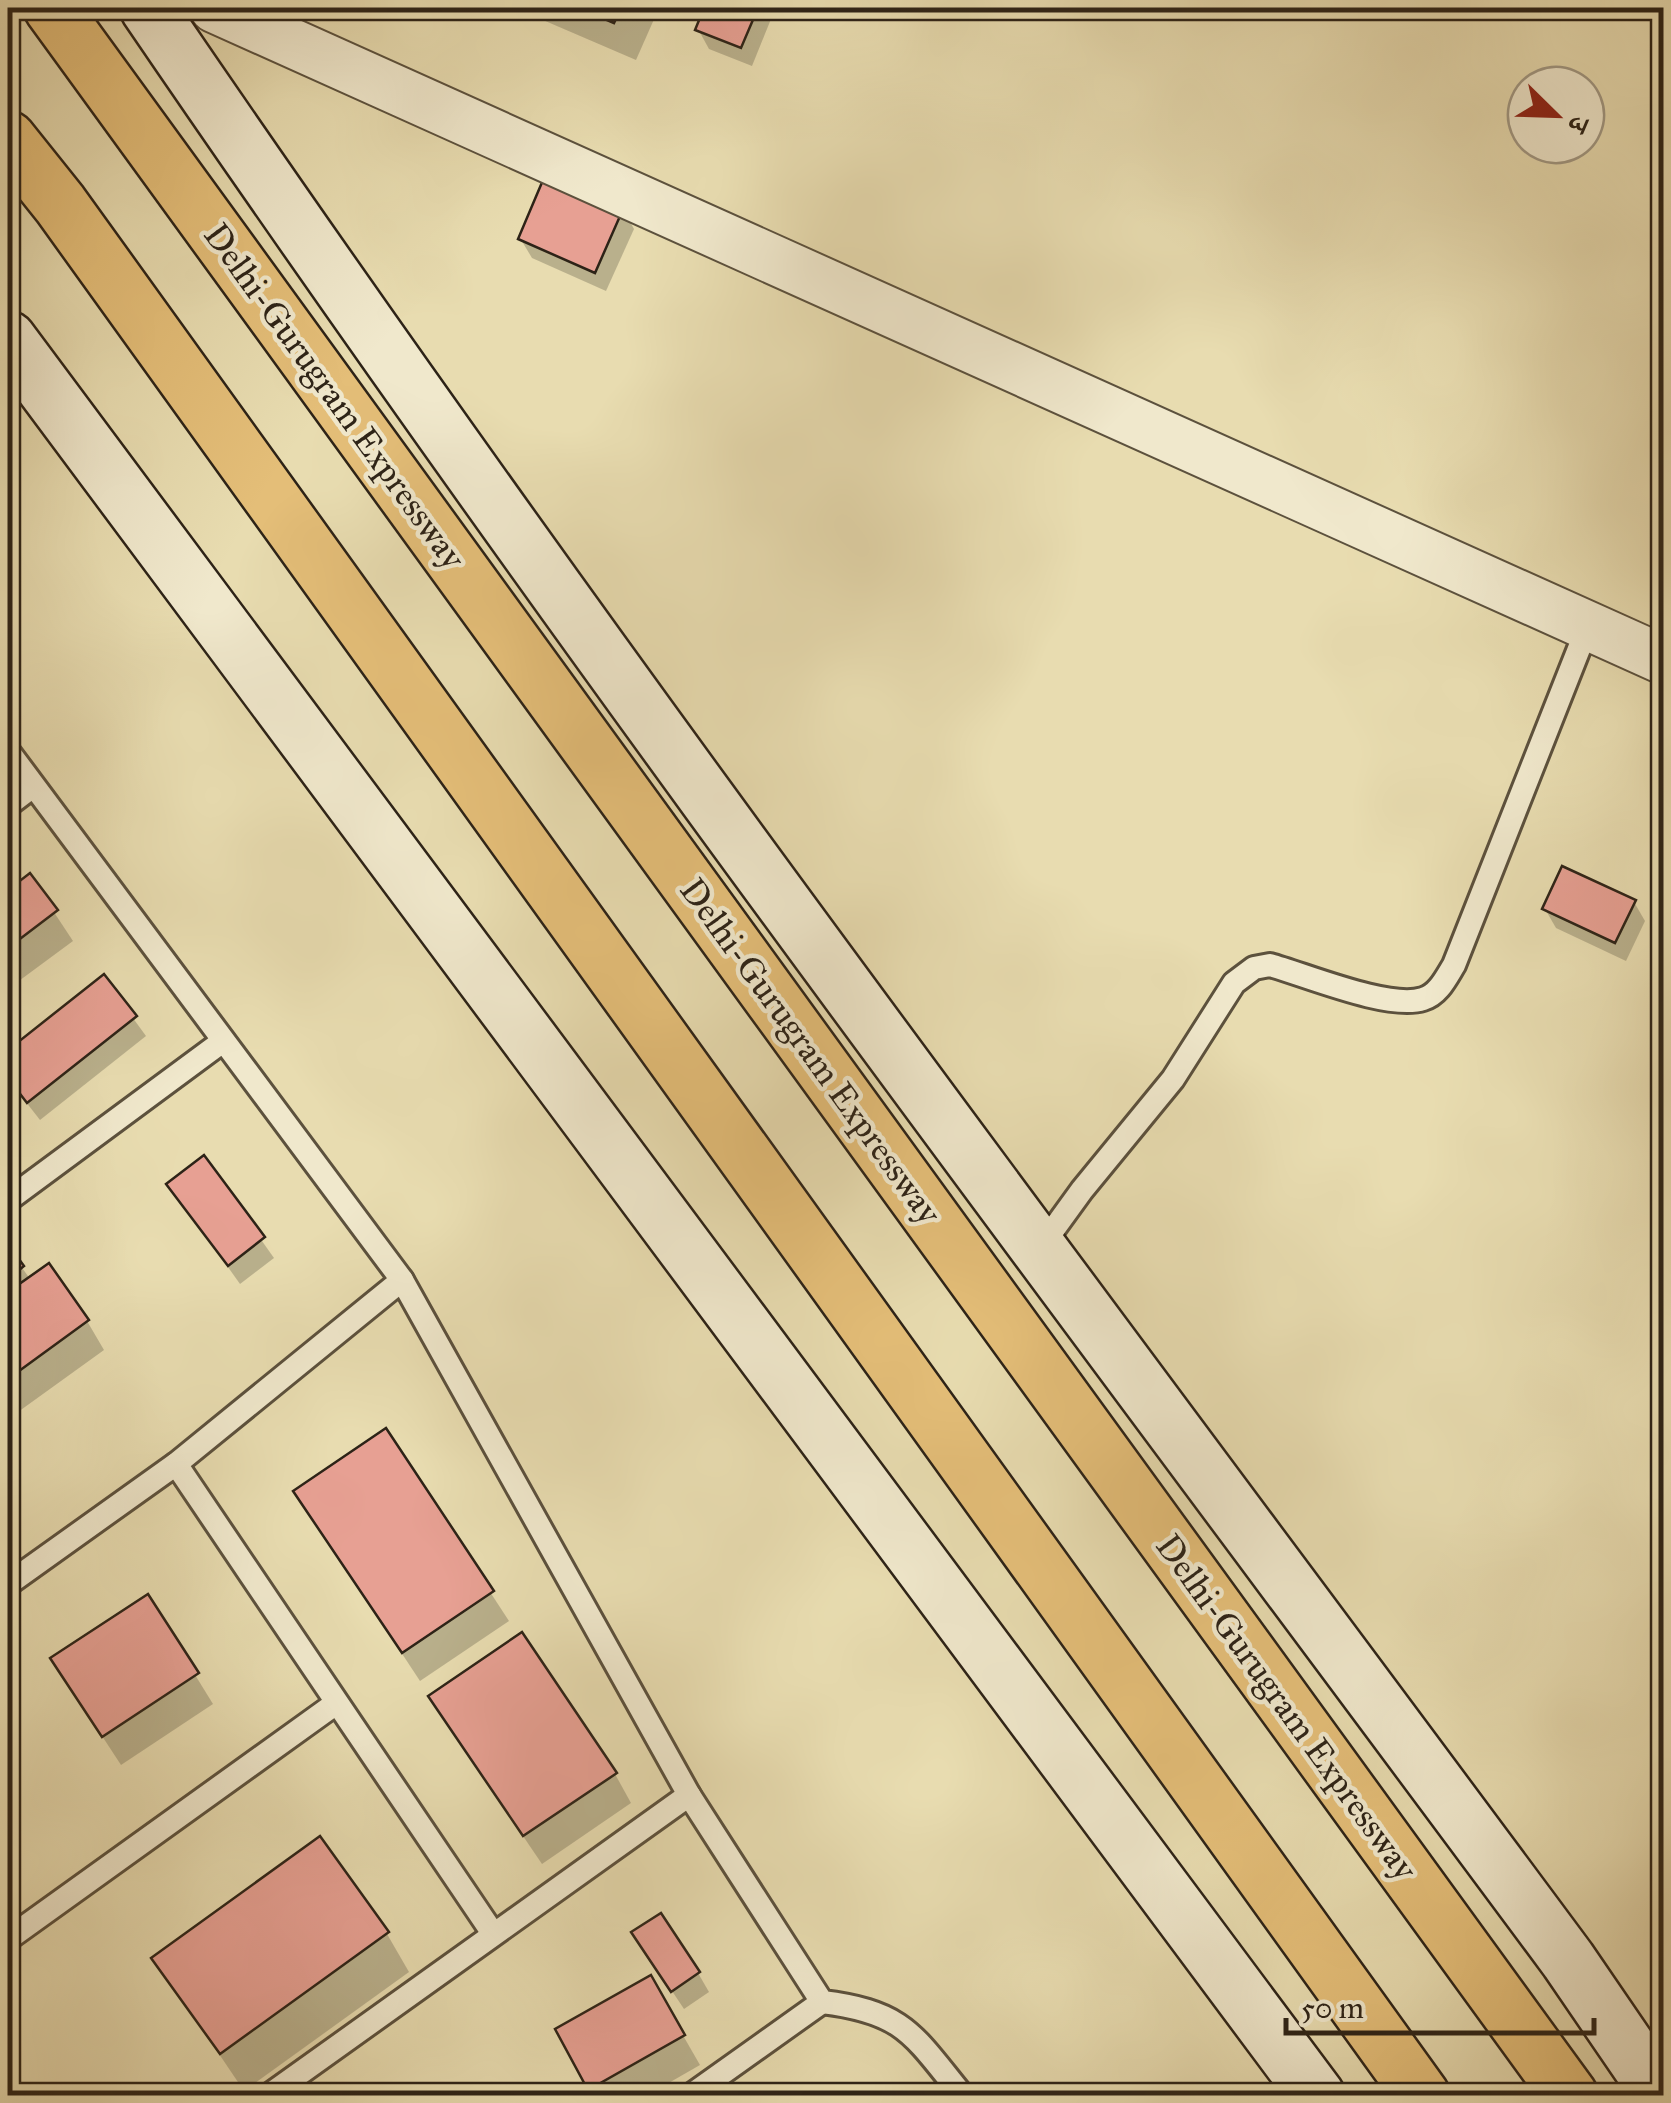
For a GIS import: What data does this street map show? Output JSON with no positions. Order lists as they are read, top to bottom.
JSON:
{
  "streets": {
    "highway": ["Delhi-Gurugram Expressway"]
  },
  "scale_bar": "50 m",
  "north": "bottom right"
}
